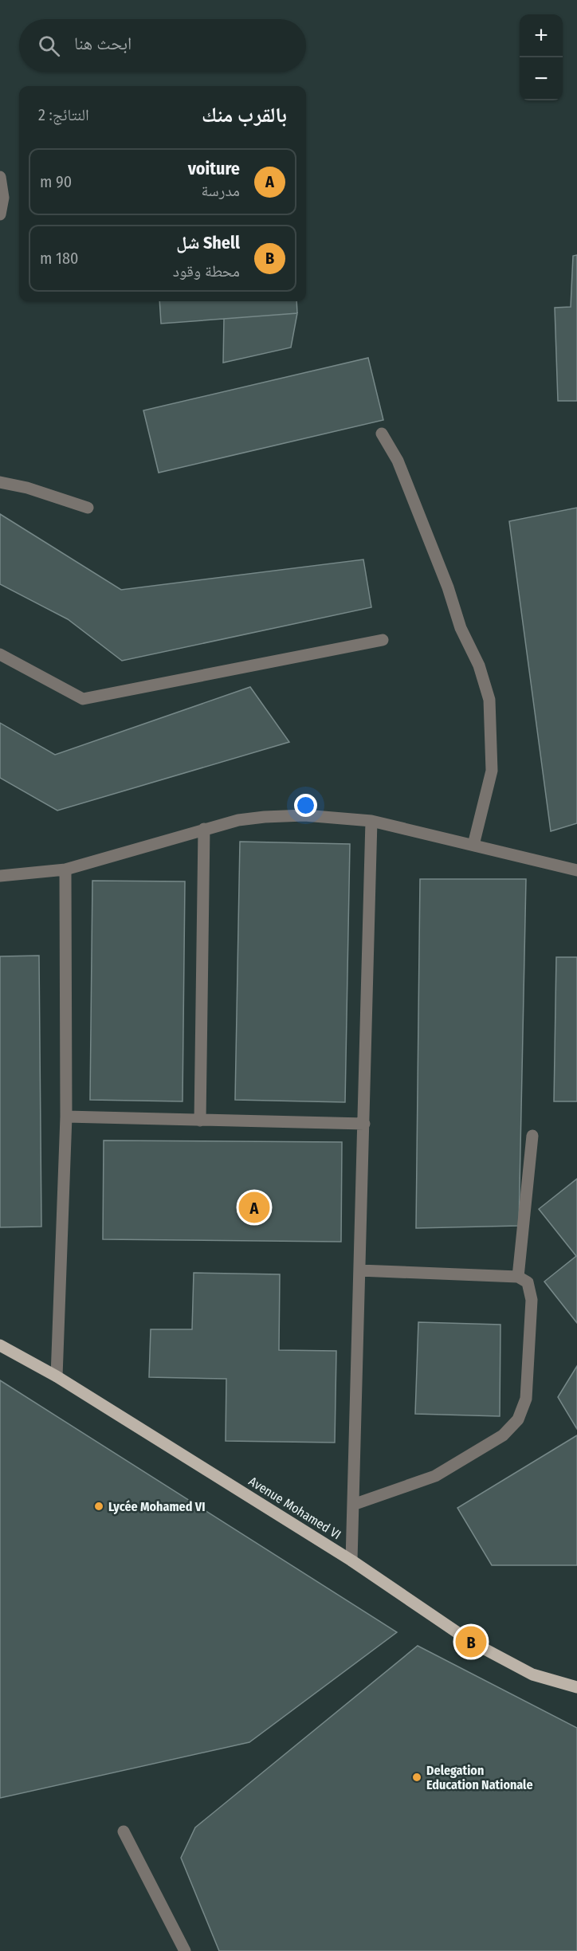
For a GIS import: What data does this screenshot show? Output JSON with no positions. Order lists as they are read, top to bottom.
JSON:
{
  "streets": {
    "main road": ["Avenue Mohamed VI"]
  },
  "places": ["Lycée Mohamed VI", "Delegation Education Nationale"],
  "page": {
    "map_buttons": ["+", "−"],
    "search": "ابحث هنا",
    "heading": ["بالقرب منك", "النتائج: 2"],
    "list": [
      {
        "mark": "A",
        "name": "voiture",
        "note": "مدرسة",
        "value": "90 m"
      },
      {
        "mark": "B",
        "name": "Shell شل",
        "note": "محطة وقود",
        "value": "180 m"
      }
    ],
    "pins": ["A", "B"]
  }
}
